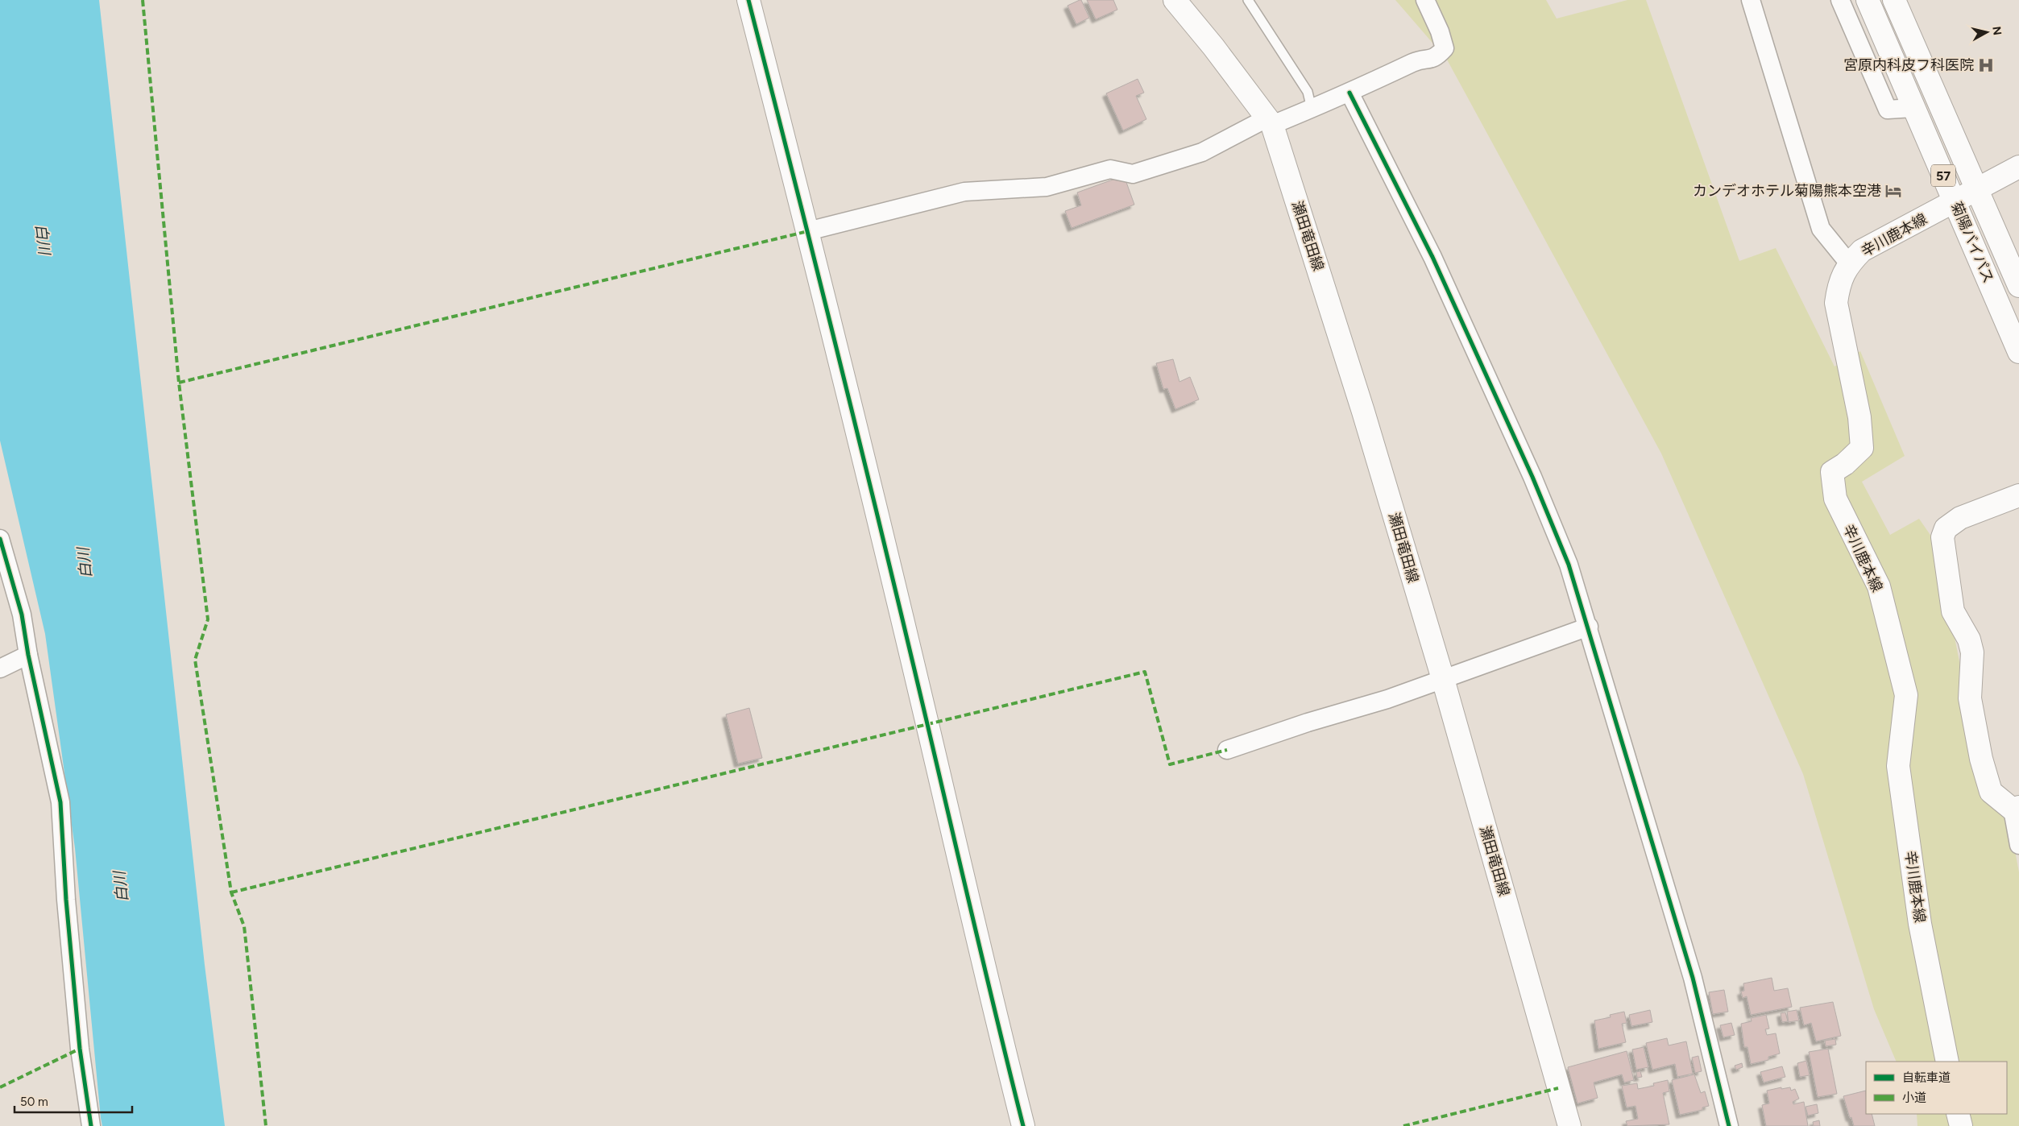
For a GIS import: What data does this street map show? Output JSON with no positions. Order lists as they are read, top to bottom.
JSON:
{
  "streets": {
    "main road": [
      "57",
      "辛川鹿本線",
      "瀬田竜田線",
      "菊陽バイパス"
    ]
  },
  "crossings": [
    ["辛川鹿本線", "菊陽バイパス"]
  ],
  "water": ["白川"],
  "places": {
    "hospital": ["宮原内科皮フ科医院"],
    "hotel": ["カンデオホテル菊陽熊本空港"]
  },
  "legend": ["自転車道", "小道"],
  "scale_bar": "50 m",
  "north": "right"
}
